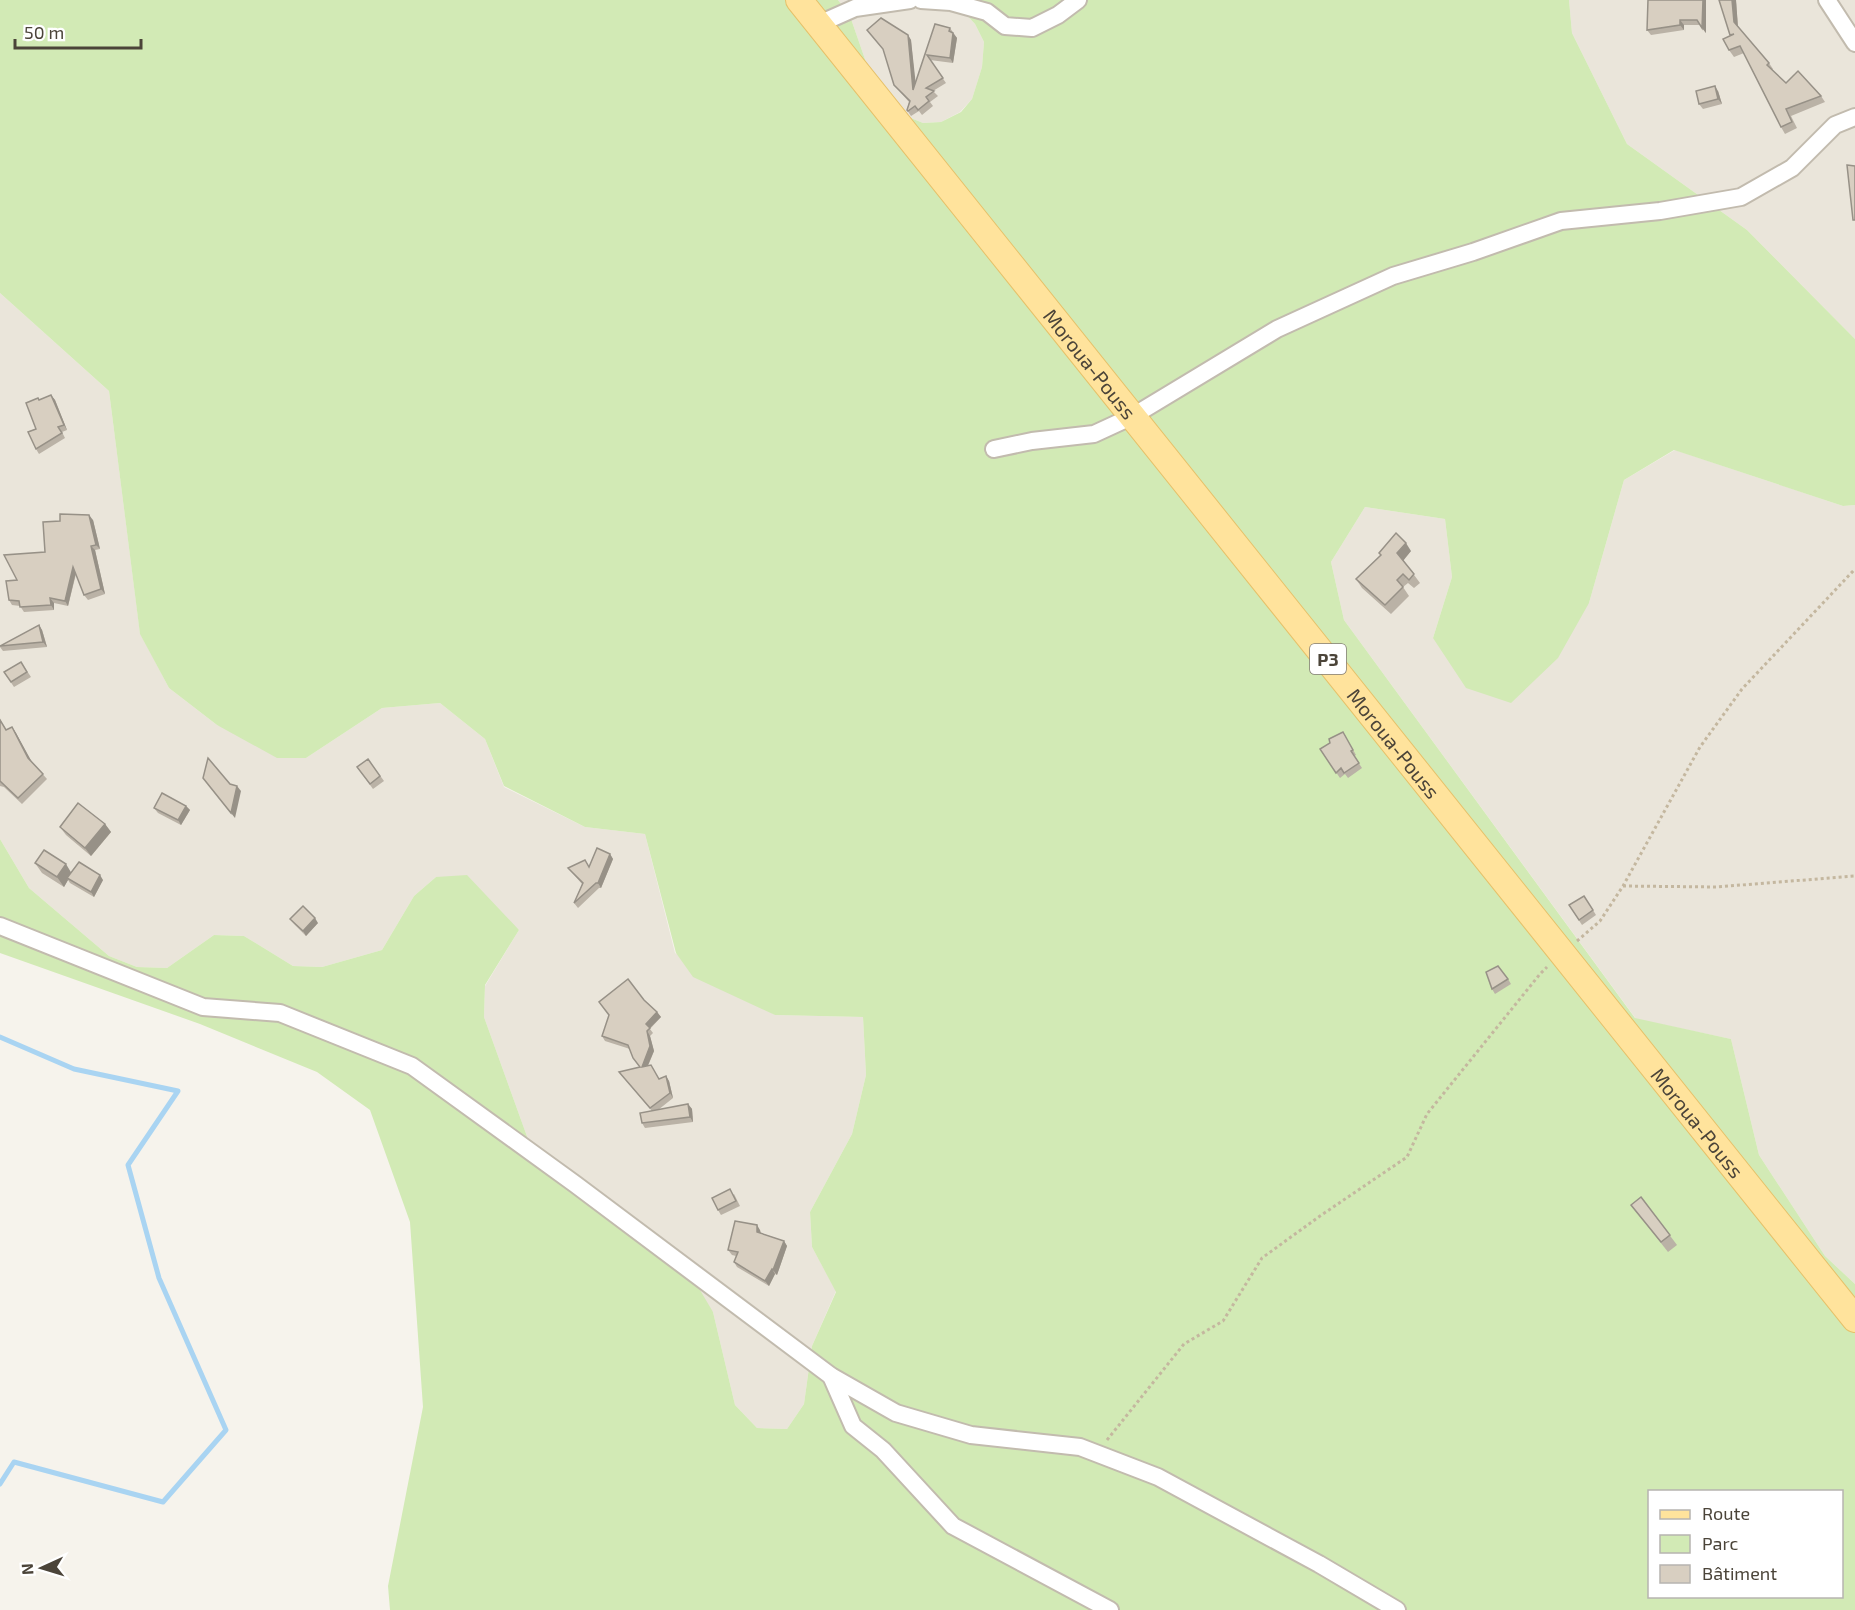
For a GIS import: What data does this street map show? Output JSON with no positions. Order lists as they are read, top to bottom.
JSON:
{
  "streets": {
    "main road": ["Moroua-Pouss", "P3"]
  },
  "legend": ["Route", "Parc", "Bâtiment"],
  "scale_bar": "50 m",
  "north": "left"
}
